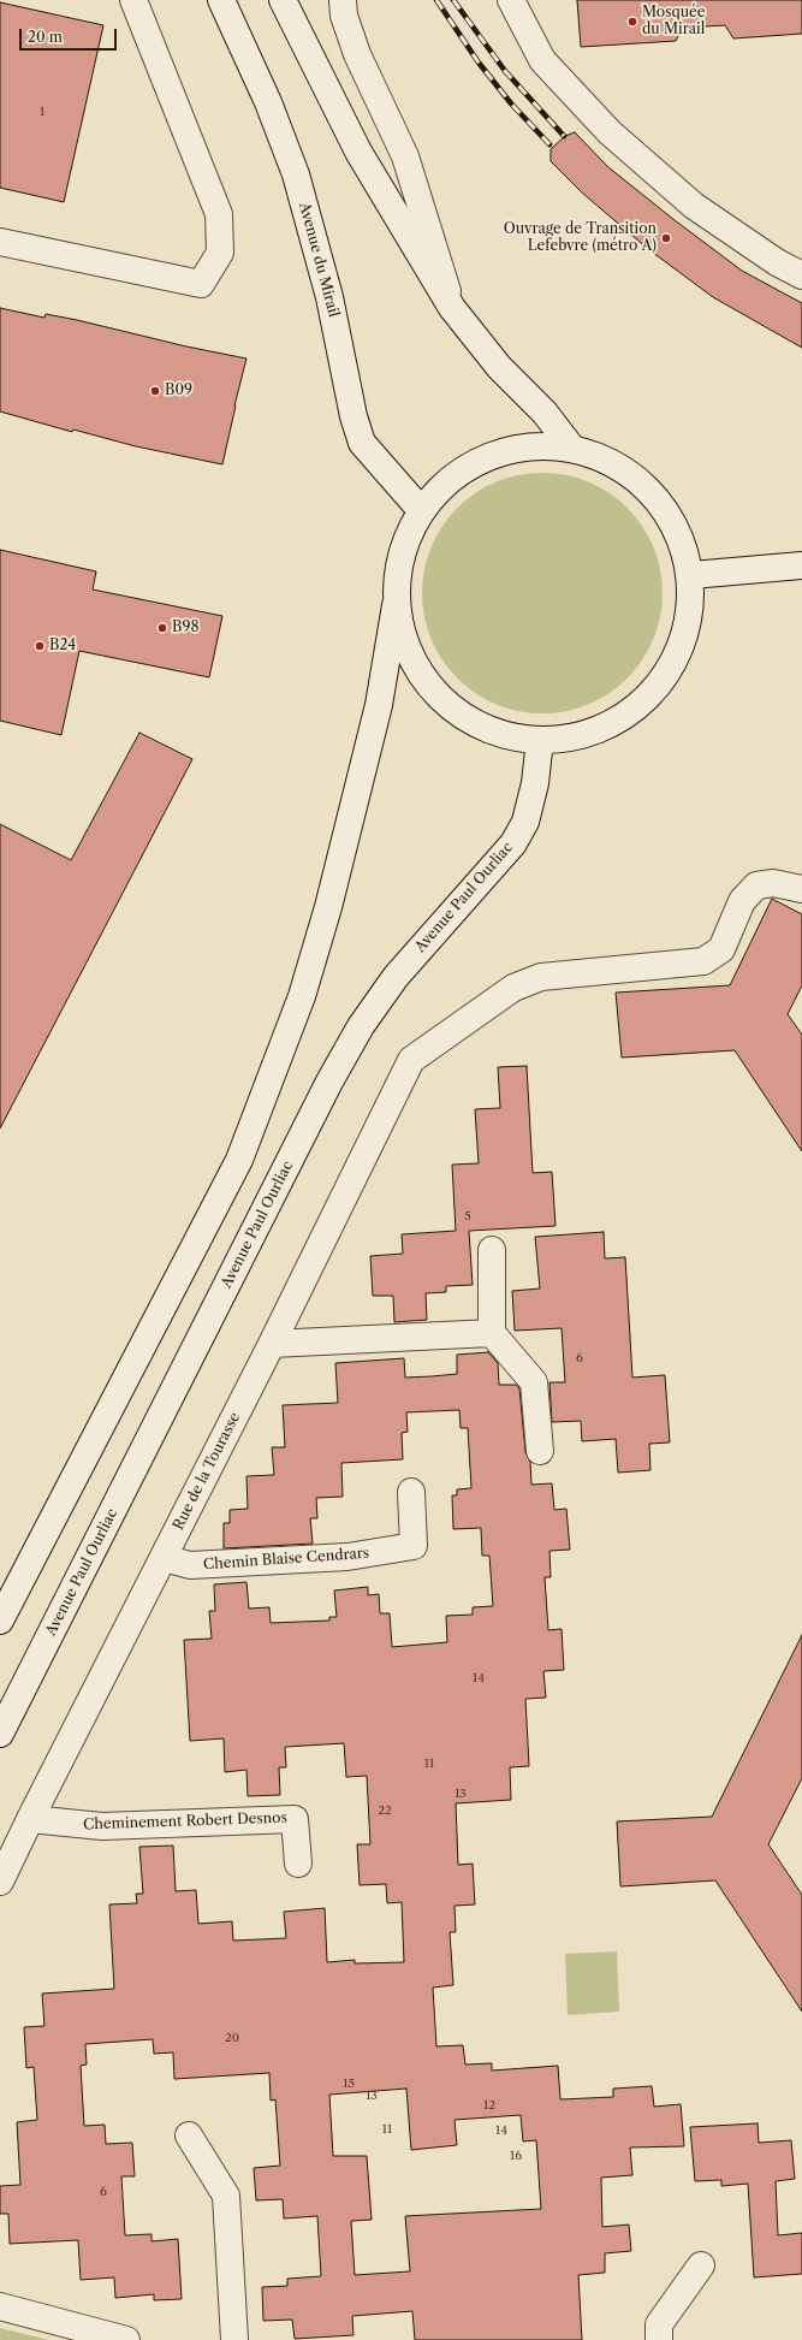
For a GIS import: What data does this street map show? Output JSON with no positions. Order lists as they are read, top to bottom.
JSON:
{
  "streets": {
    "street": [
      "Avenue du Mirail",
      "Avenue Paul Ourliac",
      "Rue de la Tourasse",
      "Chemin Blaise Cendrars",
      "Cheminement Robert Desnos"
    ]
  },
  "crossings": [
    ["Rue de la Tourasse", "Chemin Blaise Cendrars"],
    ["Rue de la Tourasse", "Cheminement Robert Desnos"]
  ],
  "places": [
    "Mosquée du Mirail",
    "Ouvrage de Transition Lefebvre (métro A)",
    "B09",
    "B98",
    "B24"
  ],
  "house_numbers": [
    "1",
    "5",
    "6",
    "14",
    "11",
    "13",
    "22",
    "20",
    "15",
    "13",
    "12",
    "11",
    "14",
    "16",
    "6"
  ],
  "scale_bar": "20 m"
}
